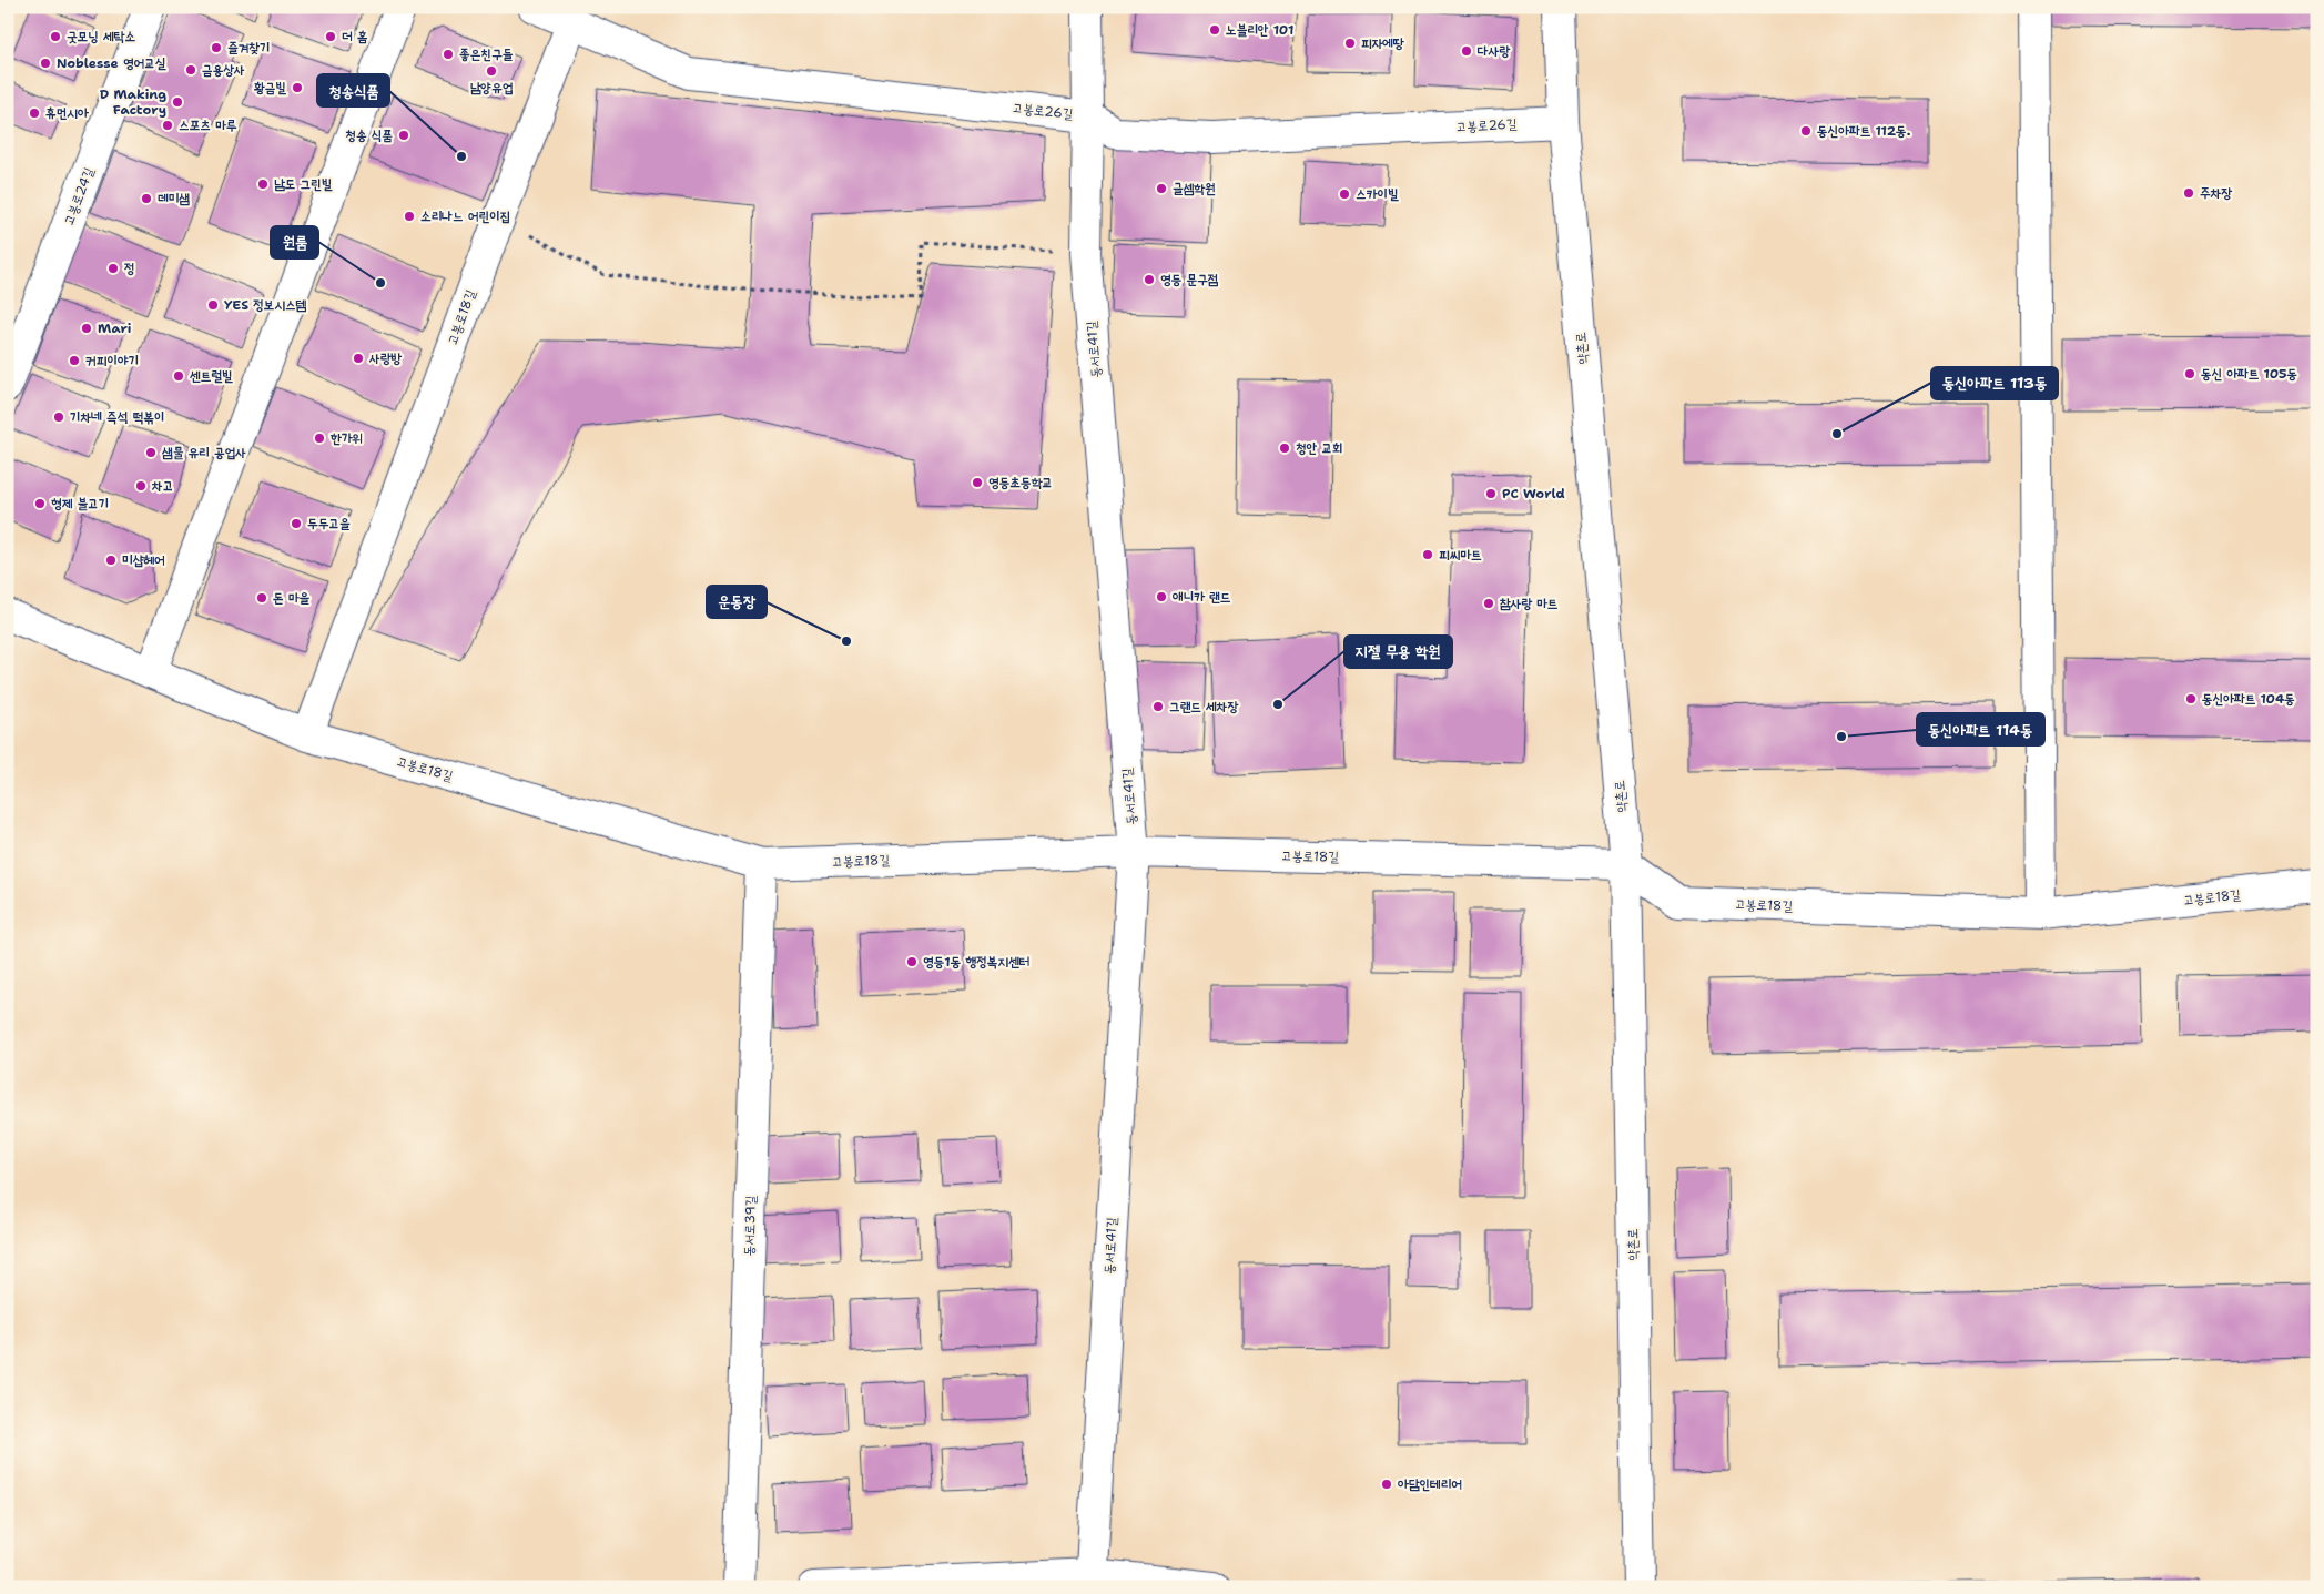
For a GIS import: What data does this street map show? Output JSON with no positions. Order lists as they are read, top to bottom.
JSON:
{
  "streets": {
    "street": [
      "고봉로26길",
      "고봉로24길",
      "고봉로18길",
      "약촌로",
      "동서로41길",
      "동서로39길"
    ]
  },
  "crossings": [
    ["고봉로26길", "고봉로18길"],
    ["고봉로26길", "약촌로"],
    ["고봉로26길", "동서로41길"],
    ["고봉로18길", "약촌로"],
    ["고봉로18길", "동서로41길"],
    ["고봉로18길", "동서로39길"]
  ],
  "places": [
    "노블리안 101",
    "굿모닝 세탁소",
    "더 홈",
    "피자에땅",
    "즐겨찾기",
    "다사랑",
    "좋은친구들",
    "Noblesse 영어교실",
    "금용상사",
    "남양유업",
    "황금빌",
    "D Making Factory",
    "휴먼시아",
    "스포츠 마루",
    "동신아파트 112동.",
    "청송 식품",
    "청송식품",
    "남도 그린빌",
    "글셈학원",
    "주차장",
    "스카이빌",
    "데미샘",
    "소리나느 어린이집",
    "정",
    "영등 문구점",
    "원룸",
    "YES 정보시스템",
    "Mari",
    "사랑방",
    "커피이야기",
    "동신 아파트 105동",
    "센트럴빌",
    "기차네 즉석 떡볶이",
    "동신아파트 113동",
    "한가위",
    "청안 교회",
    "샘물 유리 공업사",
    "영등초등학교",
    "차고",
    "PC World",
    "형제 불고기",
    "두두고을",
    "피씨마트",
    "미샵헤어",
    "애니카 랜드",
    "돈 마을",
    "참사랑 마트",
    "운동장",
    "동신아파트 104동",
    "지젤 무용 학원",
    "그랜드 세차장",
    "동신아파트 114동",
    "영등1동 행정복지센터",
    "아담인테리어"
  ]
}
